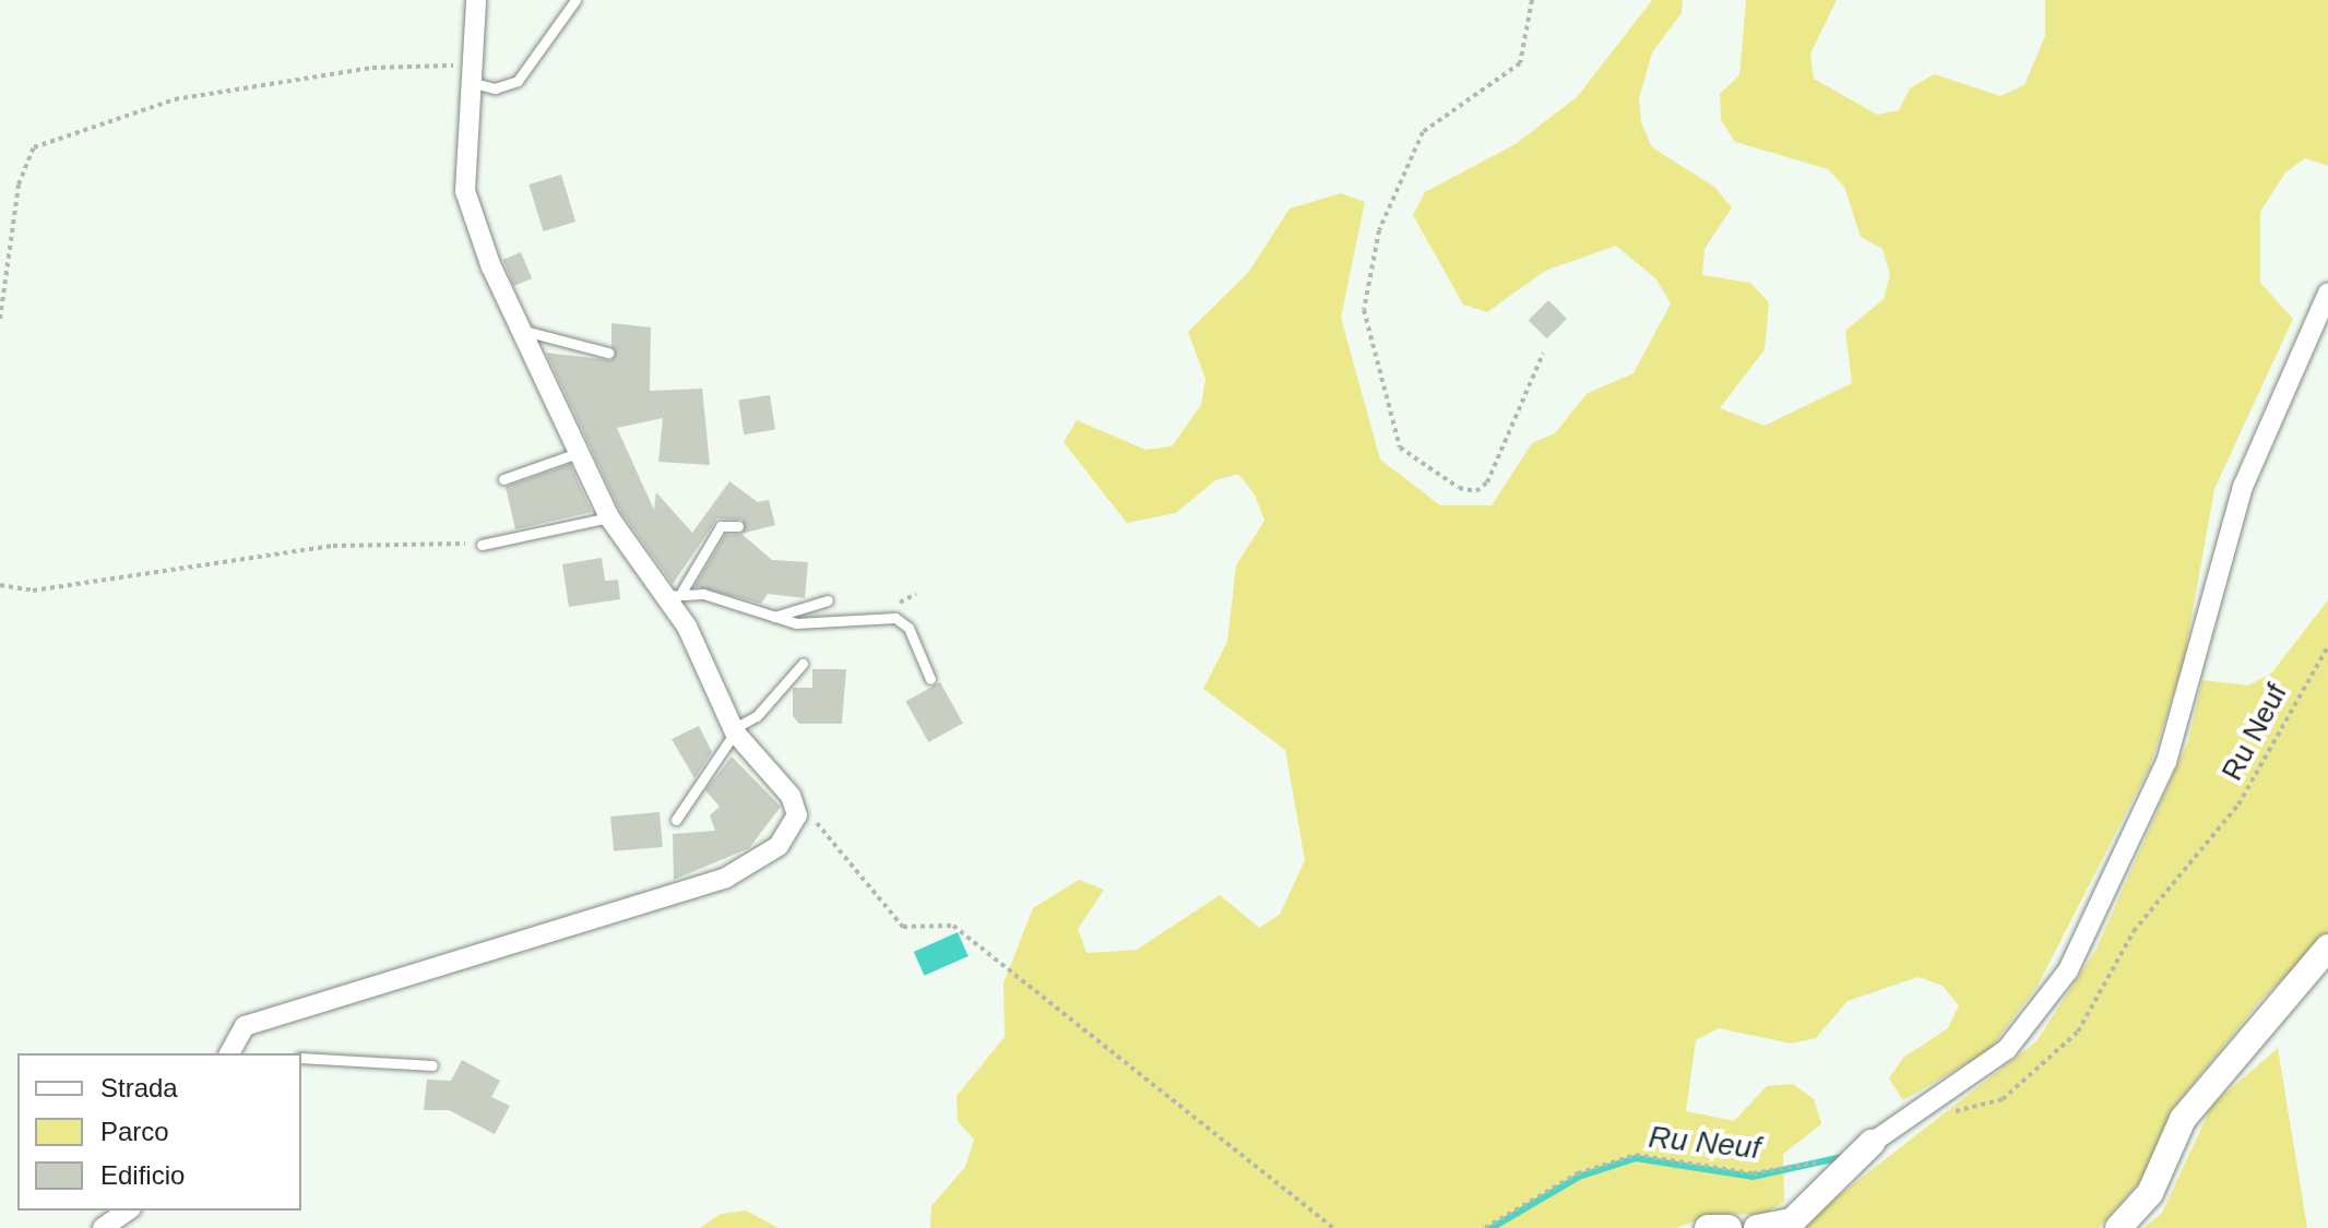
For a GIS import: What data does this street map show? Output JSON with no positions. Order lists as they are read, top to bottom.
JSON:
{
  "streets": {
    "path": ["Ru Neuf"]
  },
  "water": ["Ru Neuf"],
  "legend": ["Strada", "Parco", "Edificio"]
}
